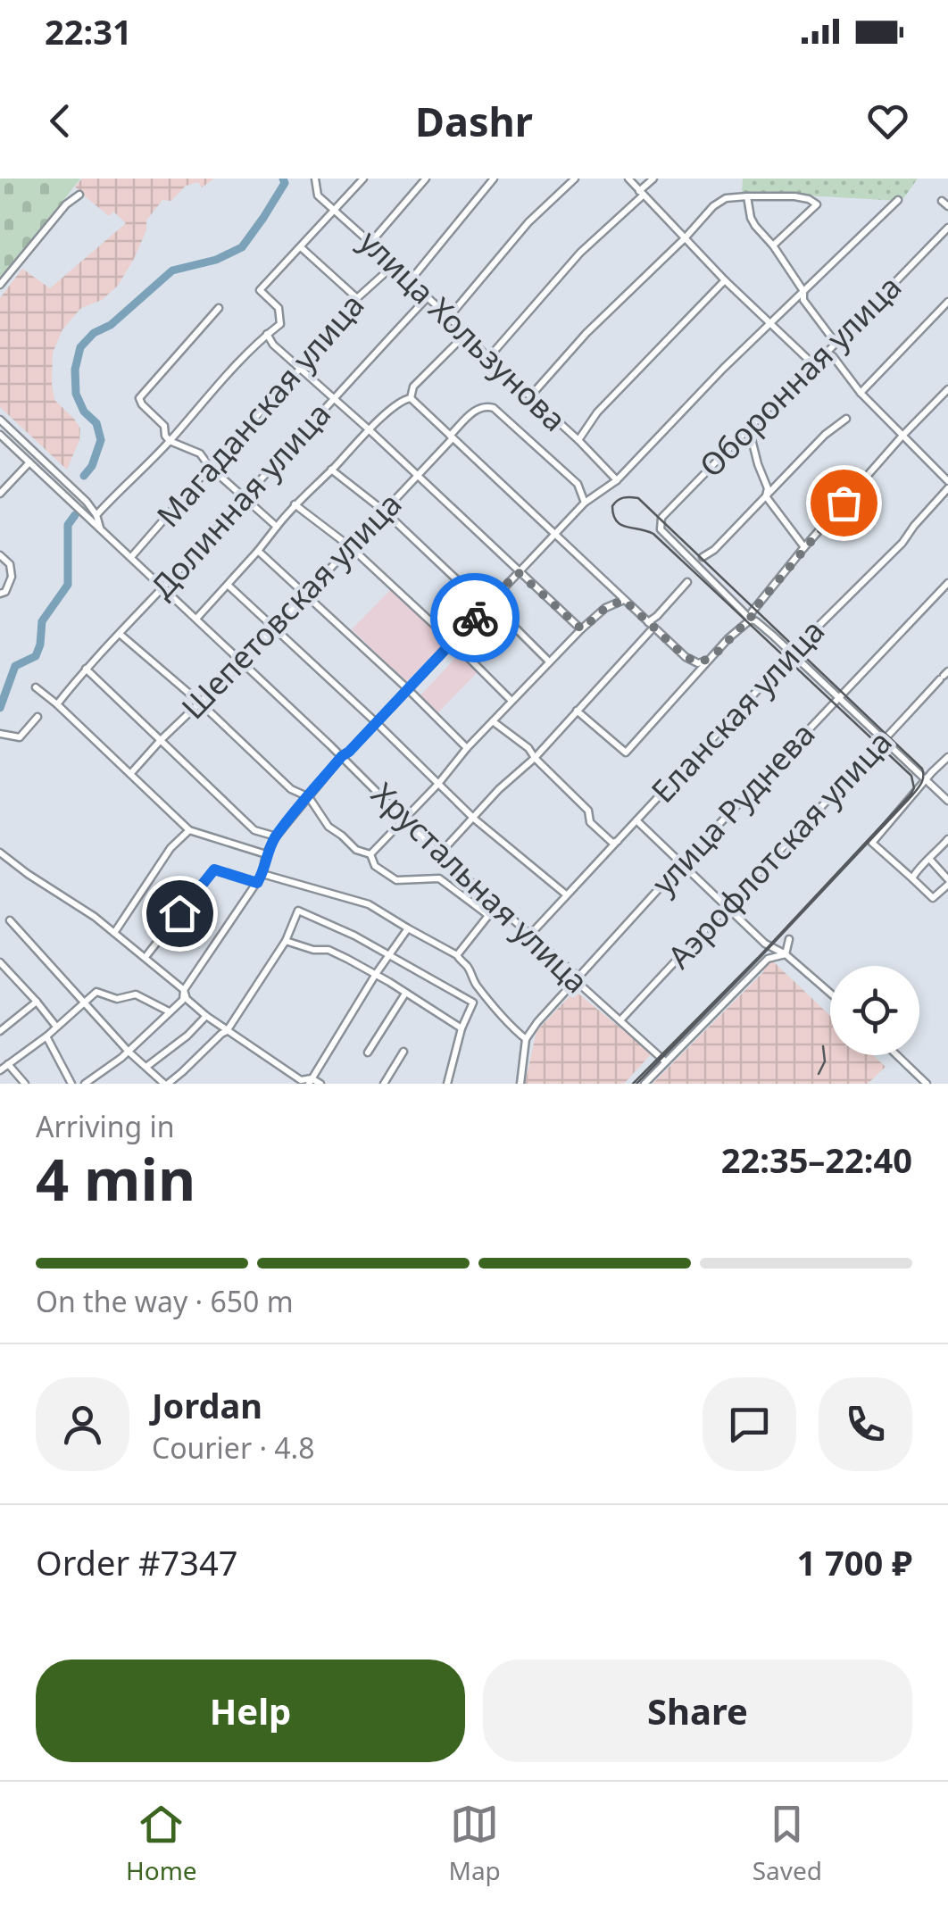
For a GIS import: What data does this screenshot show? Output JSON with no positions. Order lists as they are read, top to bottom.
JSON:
{
  "streets": {
    "street": [
      "улица Хользунова",
      "Оборонная улица",
      "Магаданская улица",
      "Долинная улица",
      "Шепетовская улица",
      "Еланская улица",
      "улица Руднева",
      "Аэрофлотская улица",
      "Хрустальная улица"
    ]
  },
  "crossings": [
    ["улица Хользунова", "Магаданская улица"],
    ["улица Хользунова", "Долинная улица"],
    ["Магаданская улица", "Хрустальная улица"],
    ["Долинная улица", "Хрустальная улица"],
    ["Шепетовская улица", "Хрустальная улица"],
    ["Еланская улица", "Хрустальная улица"],
    ["улица Руднева", "Хрустальная улица"],
    ["Аэрофлотская улица", "Хрустальная улица"]
  ],
  "page": {
    "status": "22:31",
    "header": "Dashr",
    "heading": ["4 min", "Arriving in", "22:35–22:40"],
    "panel": [
      "Jordan",
      "Courier · 4.8",
      "Order #7347",
      "1 700 ₽"
    ],
    "bar": "On the way · 650 m",
    "buttons": ["Help", "Share"],
    "tabs": ["Home", "Map", "Saved"]
  }
}
